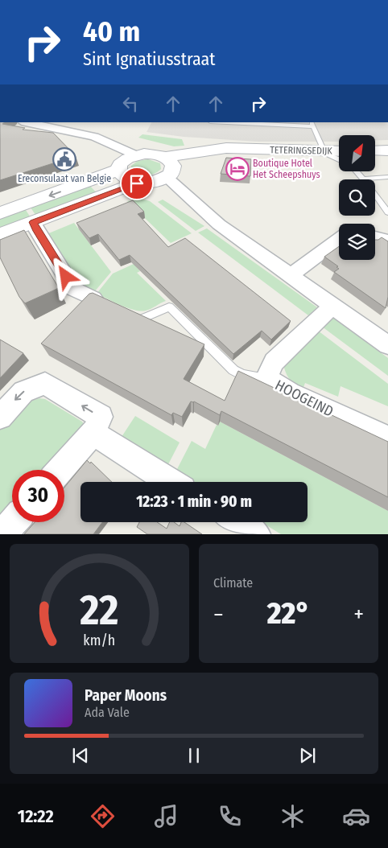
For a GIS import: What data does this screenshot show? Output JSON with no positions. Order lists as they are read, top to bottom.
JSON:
{
  "streets": {
    "main road": ["TETERINGSEDIJK"],
    "street": ["HOOGEIND"]
  },
  "places": {
    "public building": ["Ereconsulaat van Belgie"],
    "hotel": ["Boutique Hotel Het Scheepshuys"]
  },
  "north": "top right",
  "page": {
    "turn": ["40 m", "Sint Ignatiusstraat"],
    "limit": "30",
    "trip": "12:23 · 1 min · 90 m",
    "tile": "Climate",
    "heat": ["−", "22°", "+"],
    "song": ["Paper Moons", "Ada Vale"],
    "tabs": "12:22",
    "gauge": ["22", "km/h"]
  }
}
